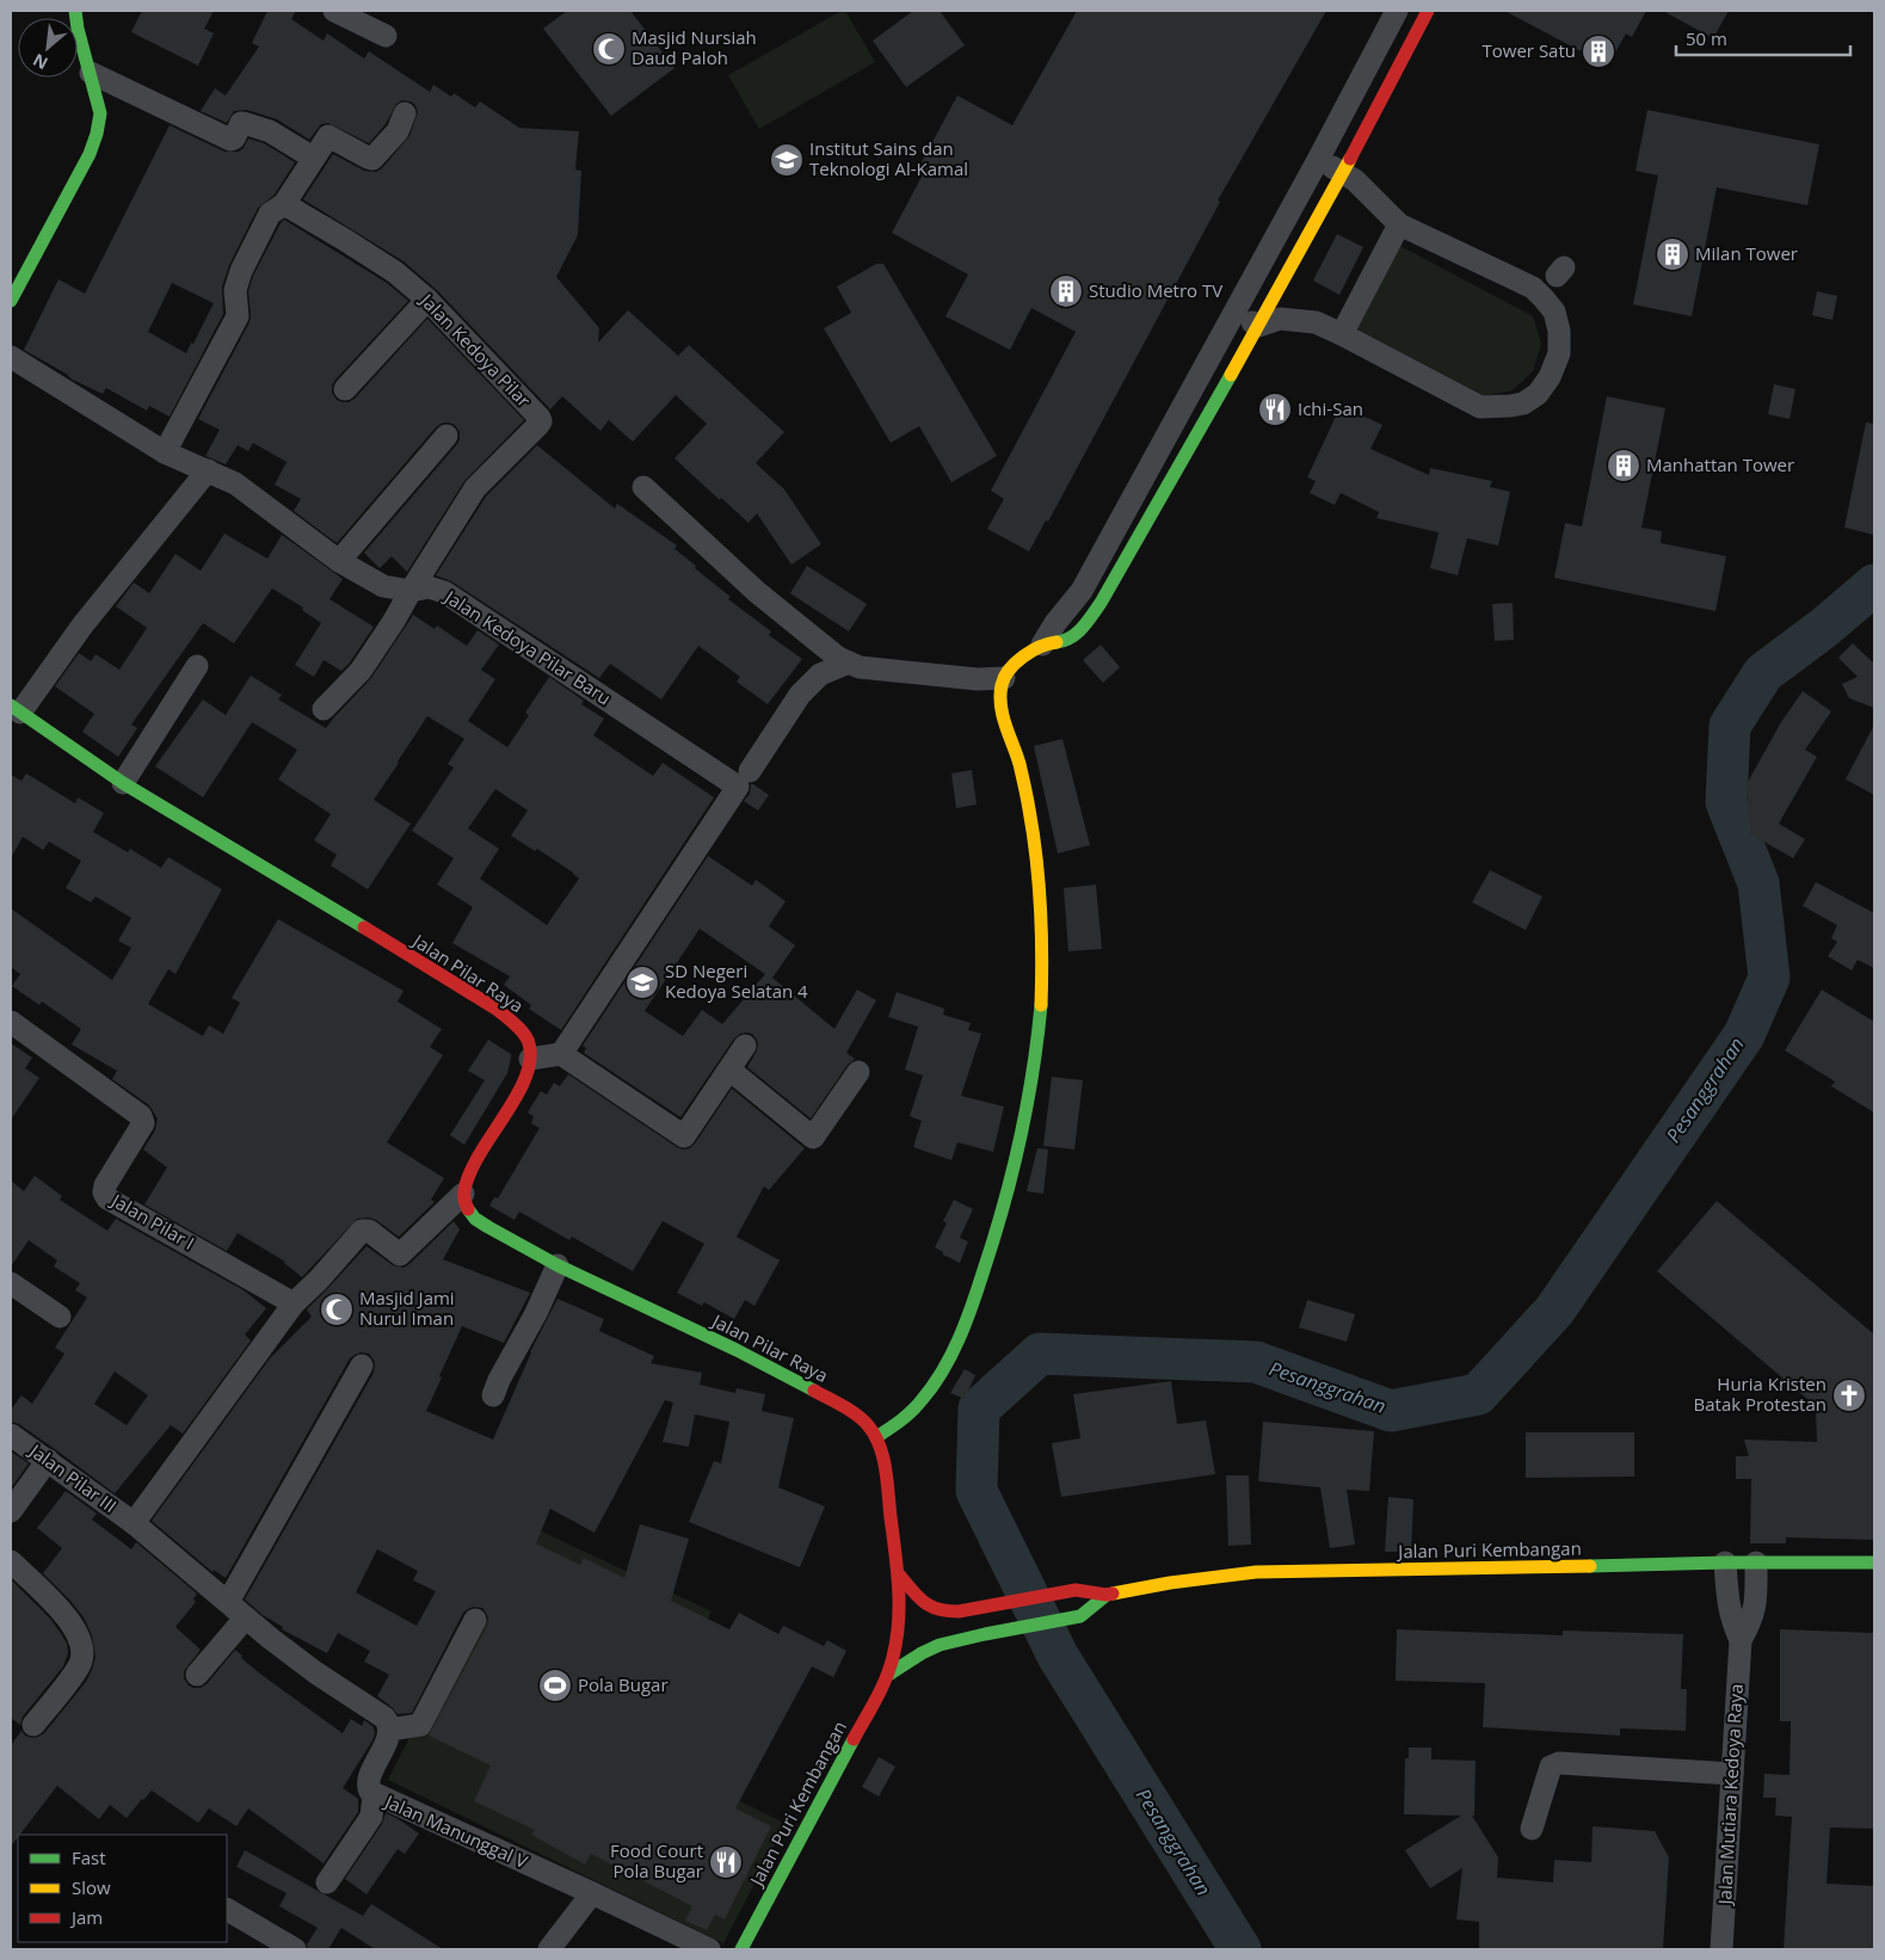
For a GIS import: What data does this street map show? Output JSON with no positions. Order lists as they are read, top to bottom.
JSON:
{
  "streets": {
    "street": [
      "Jalan Kedoya Pilar",
      "Jalan Kedoya Pilar Baru",
      "Jalan Pilar Raya",
      "Jalan Pilar I",
      "Jalan Pilar III",
      "Jalan Puri Kembangan",
      "Jalan Mutiara Kedoya Raya",
      "Jalan Manunggal V"
    ]
  },
  "crossings": [
    ["Jalan Kedoya Pilar", "Jalan Kedoya Pilar Baru"],
    ["Jalan Pilar Raya", "Jalan Puri Kembangan"],
    ["Jalan Puri Kembangan", "Jalan Mutiara Kedoya Raya"]
  ],
  "water": ["Pesanggrahan"],
  "places": {
    "mosque": ["Masjid Nursiah Daud Paloh", "Masjid Jami Nurul Iman"],
    "building": [
      "Tower Satu",
      "Milan Tower",
      "Studio Metro TV",
      "Manhattan Tower"
    ],
    "school or university": ["Institut Sains dan Teknologi Al-Kamal", "SD Negeri Kedoya Selatan 4"],
    "restaurant": ["Ichi-San", "Food Court Pola Bugar"],
    "church": ["Huria Kristen Batak Protestan"],
    "sports": ["Pola Bugar"]
  },
  "legend": ["Fast", "Slow", "Jam"],
  "scale_bar": "50 m",
  "north": "bottom left"
}
